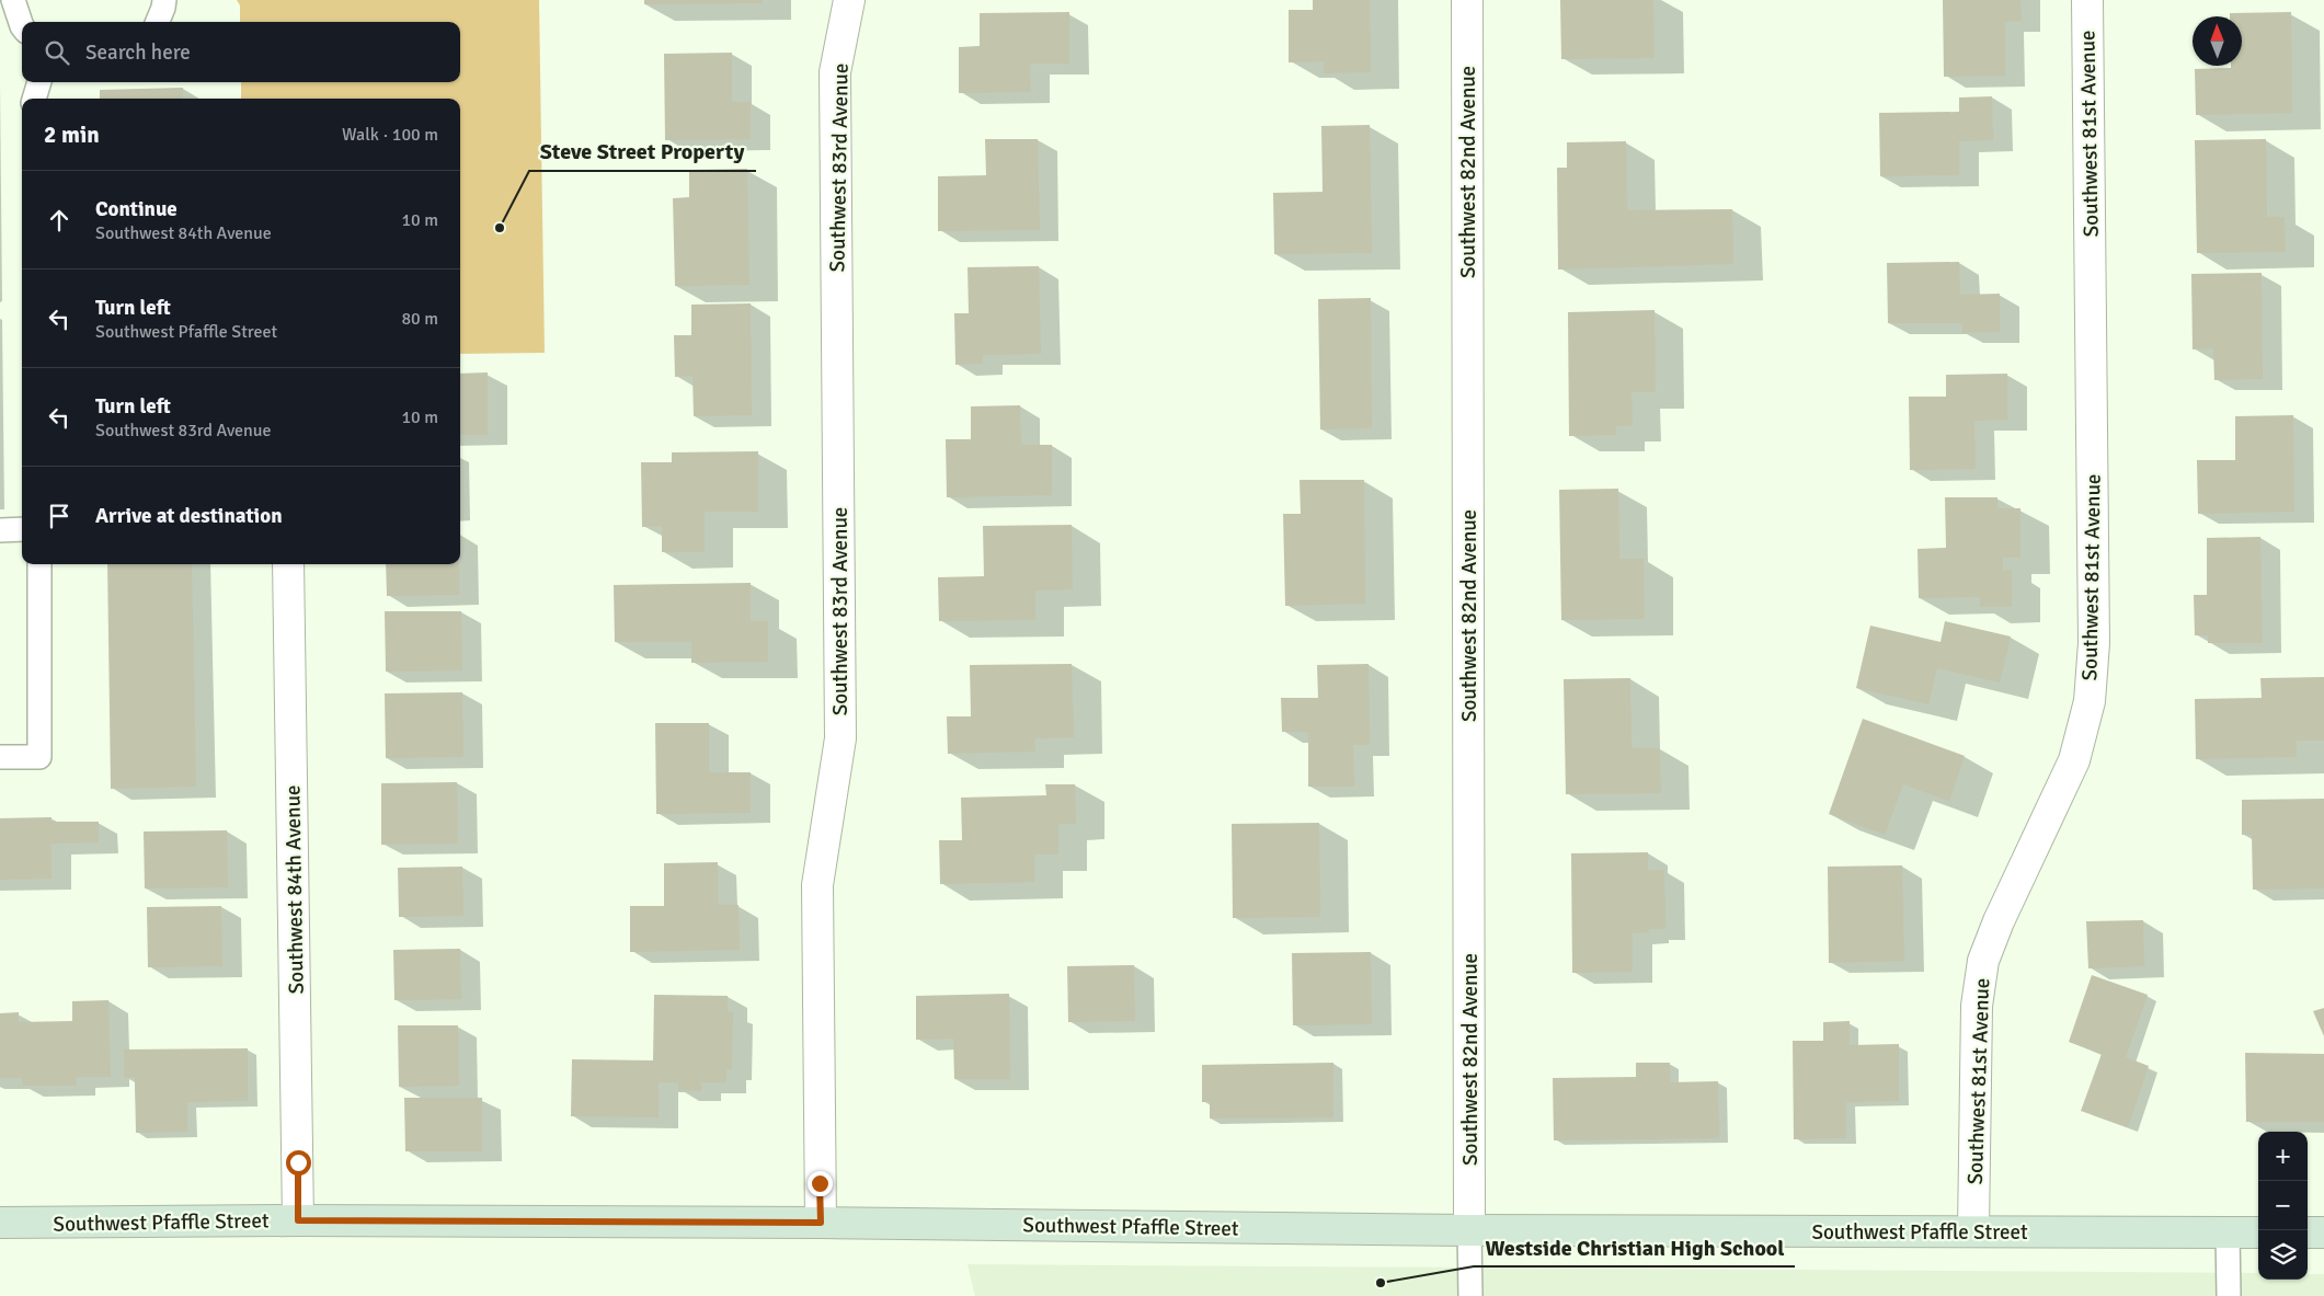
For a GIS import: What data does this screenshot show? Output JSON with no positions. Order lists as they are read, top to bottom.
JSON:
{
  "streets": {
    "street": [
      "Southwest 81st Avenue",
      "Southwest 83rd Avenue",
      "Southwest 82nd Avenue",
      "Southwest 84th Avenue",
      "Southwest Pfaffle Street"
    ]
  },
  "crossings": [
    ["Southwest 81st Avenue", "Southwest Pfaffle Street"],
    ["Southwest 83rd Avenue", "Southwest Pfaffle Street"],
    ["Southwest 82nd Avenue", "Southwest Pfaffle Street"],
    ["Southwest 84th Avenue", "Southwest Pfaffle Street"]
  ],
  "places": ["Steve Street Property", "Westside Christian High School"],
  "north": "top",
  "page": {
    "search": "Search here",
    "heading": ["2 min", "Walk · 100 m"],
    "list": [
      ["Continue", "Southwest 84th Avenue", "10 m"],
      ["Turn left", "Southwest Pfaffle Street", "80 m"],
      ["Turn left", "Southwest 83rd Avenue", "10 m"],
      "Arrive at destination"
    ],
    "map_buttons": ["+", "−"]
  }
}
